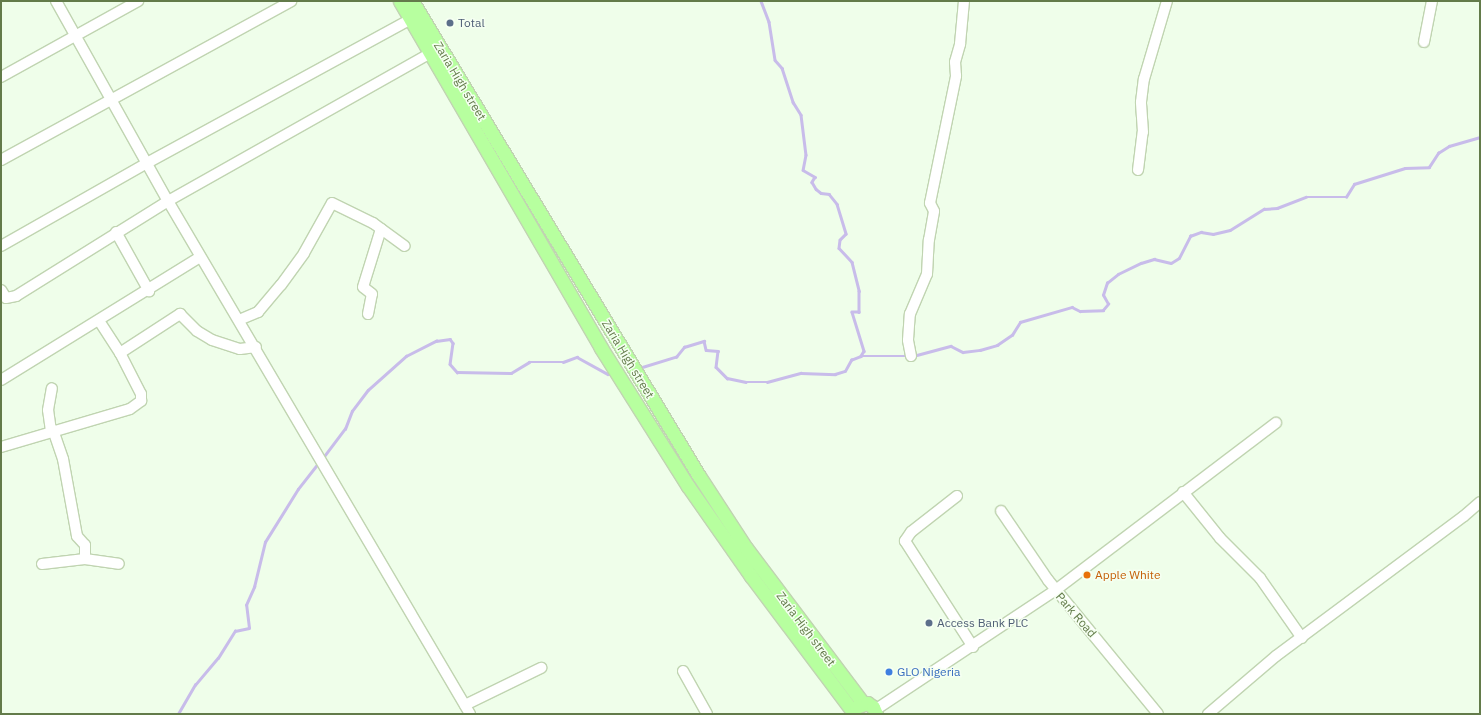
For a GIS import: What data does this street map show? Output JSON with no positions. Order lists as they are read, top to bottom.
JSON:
{
  "streets": {
    "main road": ["Zaria High street"],
    "street": ["Park Road"]
  },
  "places": [
    "Total",
    "Apple White",
    "Access Bank PLC",
    "GLO Nigeria"
  ]
}
